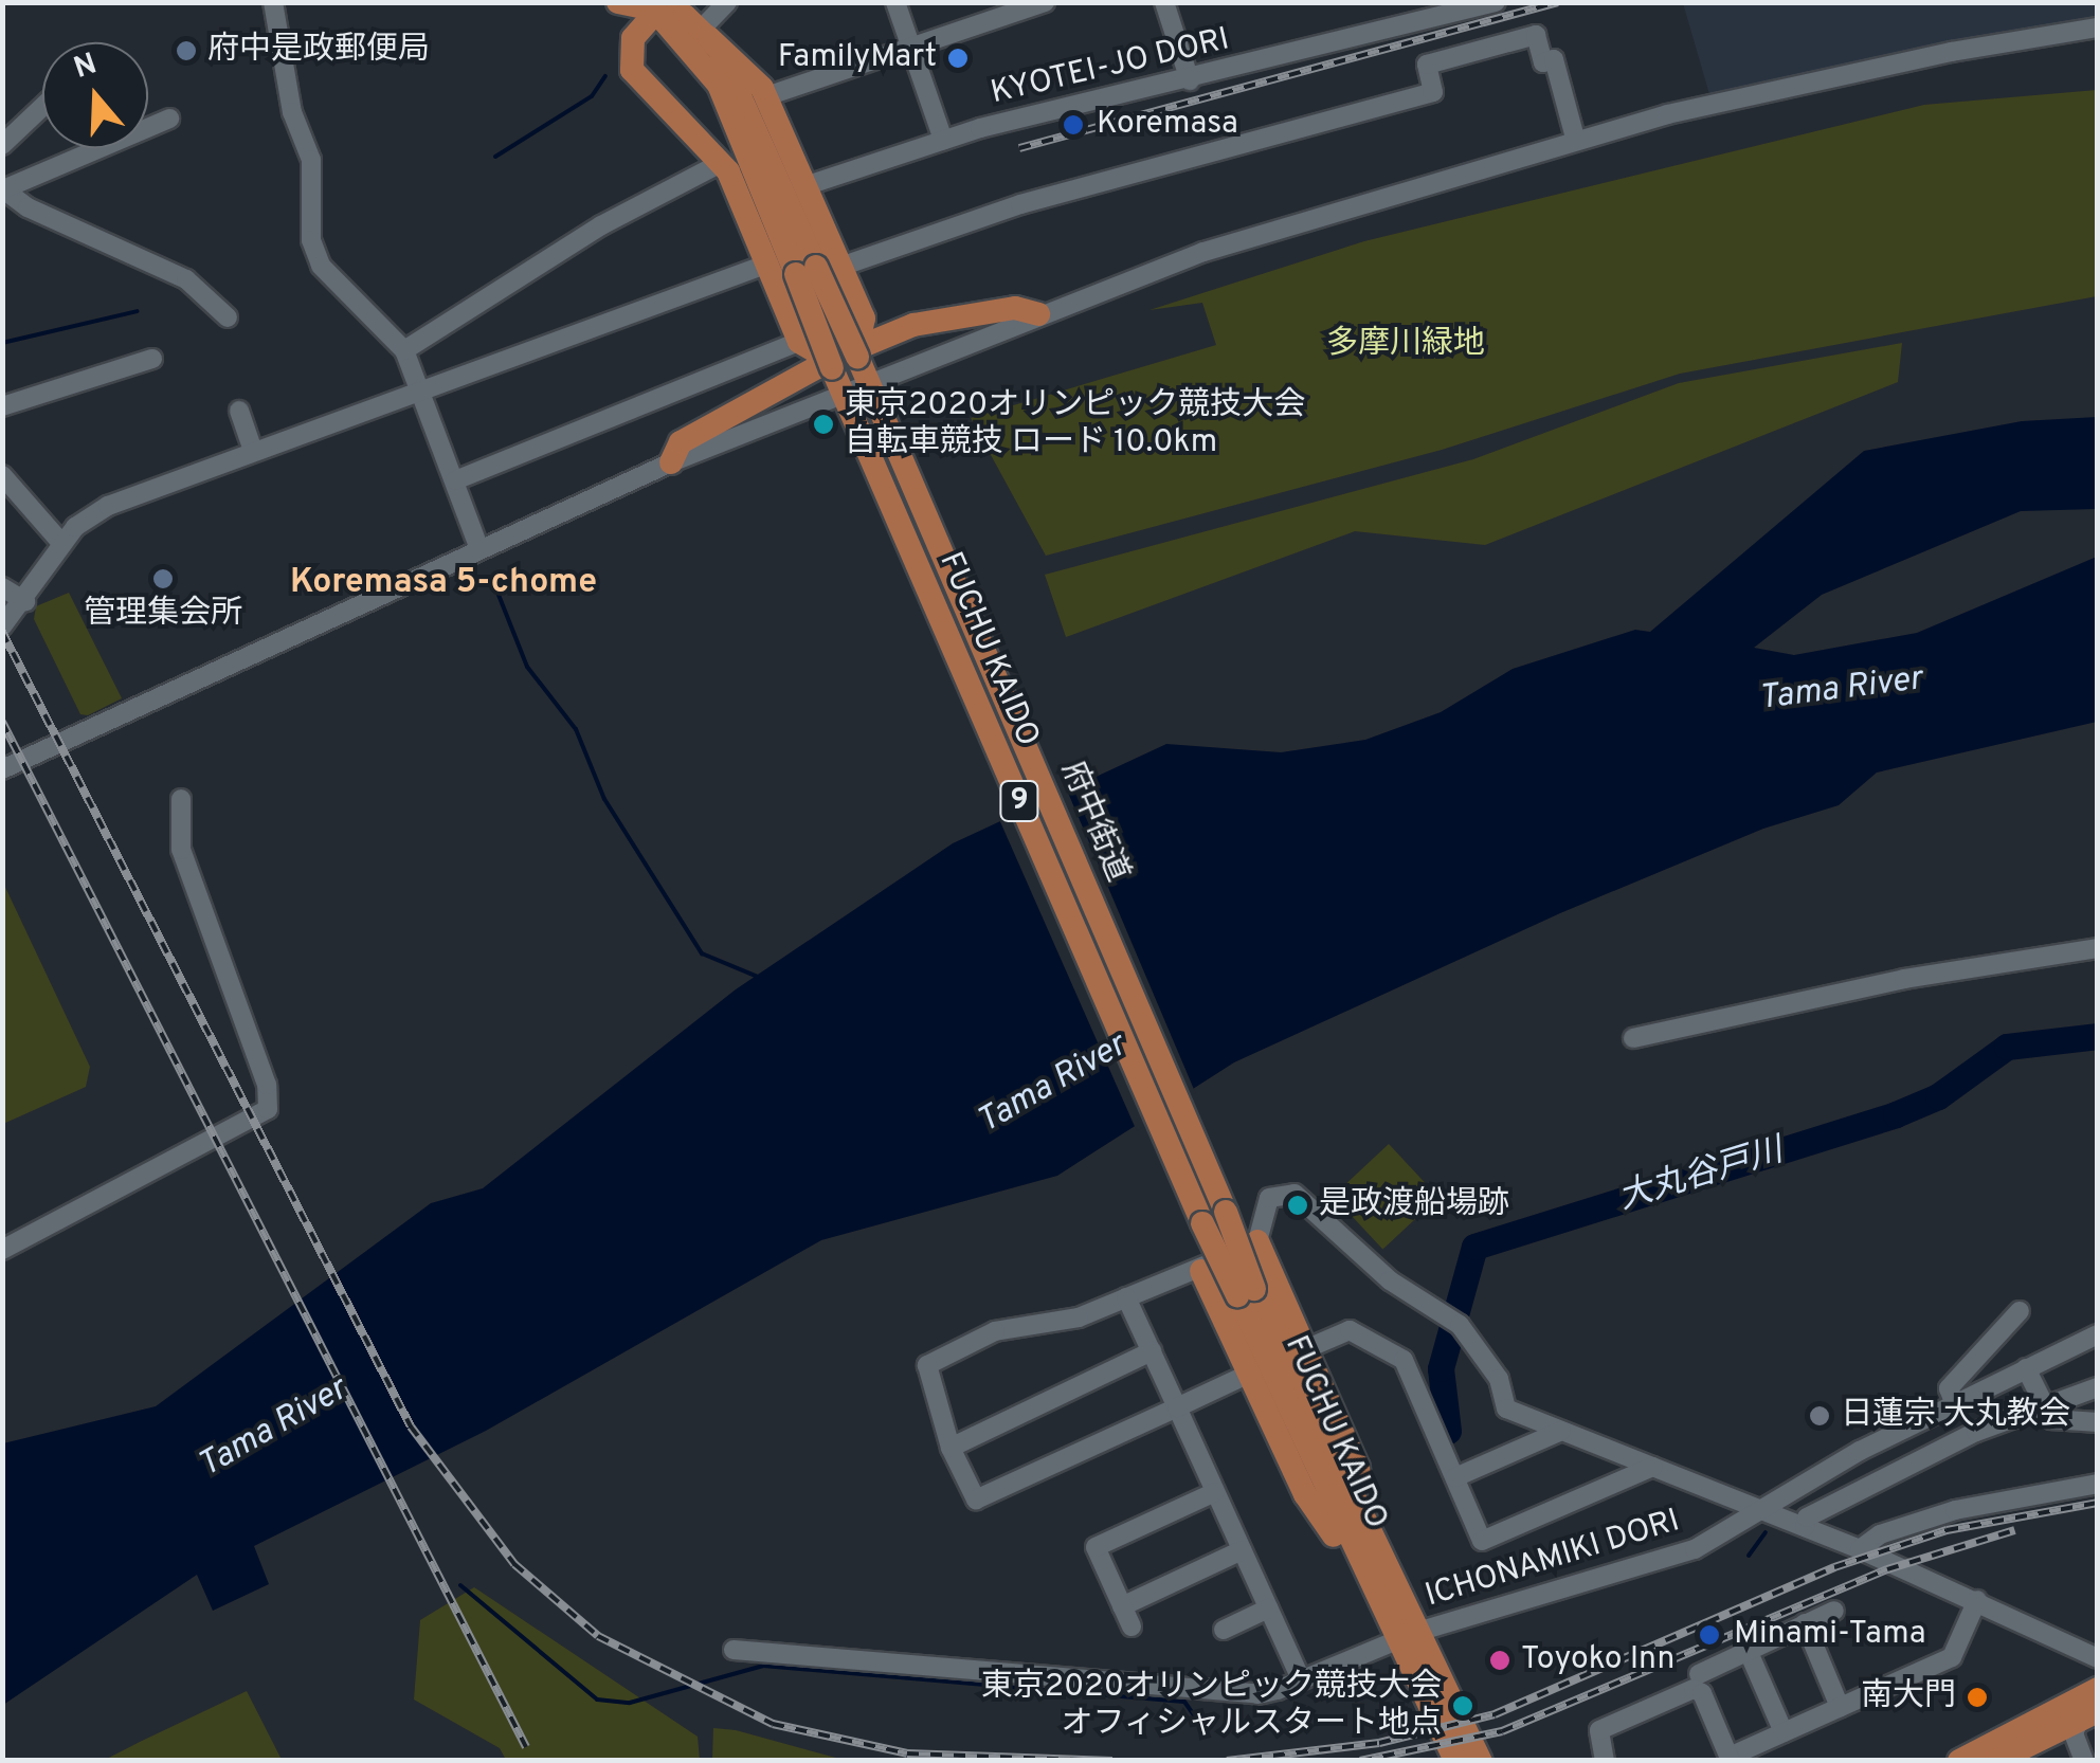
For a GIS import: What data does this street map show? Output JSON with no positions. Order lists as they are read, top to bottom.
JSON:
{
  "streets": {
    "main road": ["FUCHU KAIDO", "9", "府中街道"],
    "street": ["KYOTEI-JO DORI", "ICHONAMIKI DORI"]
  },
  "crossings": [
    ["FUCHU KAIDO", "9"],
    ["FUCHU KAIDO", "府中街道"],
    ["FUCHU KAIDO", "ICHONAMIKI DORI"],
    ["9", "ICHONAMIKI DORI"]
  ],
  "districts": ["Koremasa 5-chome"],
  "water": ["Tama River", "大丸谷戸川"],
  "parks": ["多摩川緑地"],
  "places": [
    "府中是政郵便局",
    "FamilyMart",
    "Koremasa",
    "東京2020オリンピック競技大会 自転車競技 ロード 10.0km",
    "管理集会所",
    "是政渡船場跡",
    "日蓮宗 大丸教会",
    "Minami-Tama",
    "Toyoko Inn",
    "南大門",
    "東京2020オリンピック競技大会 オフィシャルスタート地点"
  ],
  "north": "top"
}
